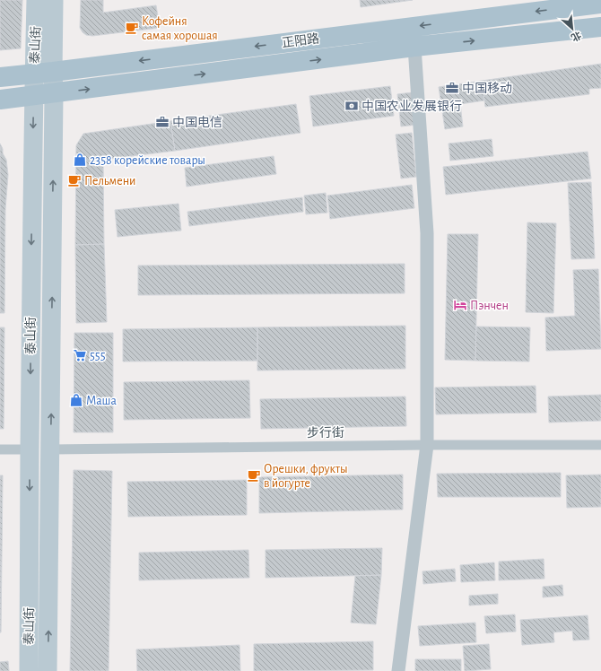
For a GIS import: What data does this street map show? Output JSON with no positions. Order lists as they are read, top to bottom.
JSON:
{
  "streets": {
    "main road": ["正阳路", "泰山街"],
    "street": ["步行街"]
  },
  "crossings": [
    ["正阳路", "泰山街"],
    ["泰山街", "步行街"]
  ],
  "places": {
    "cafe": ["Кофейня самая хорошая", "Пельмени", "Орешки, фрукты в йогурте"],
    "office": ["中国移动", "中国电信"],
    "bank": ["中国农业发展银行"],
    "shop": ["2358 корейские товары", "Маша"],
    "hotel": ["Пэнчен"],
    "supermarket": ["555"]
  },
  "north": "bottom right"
}
